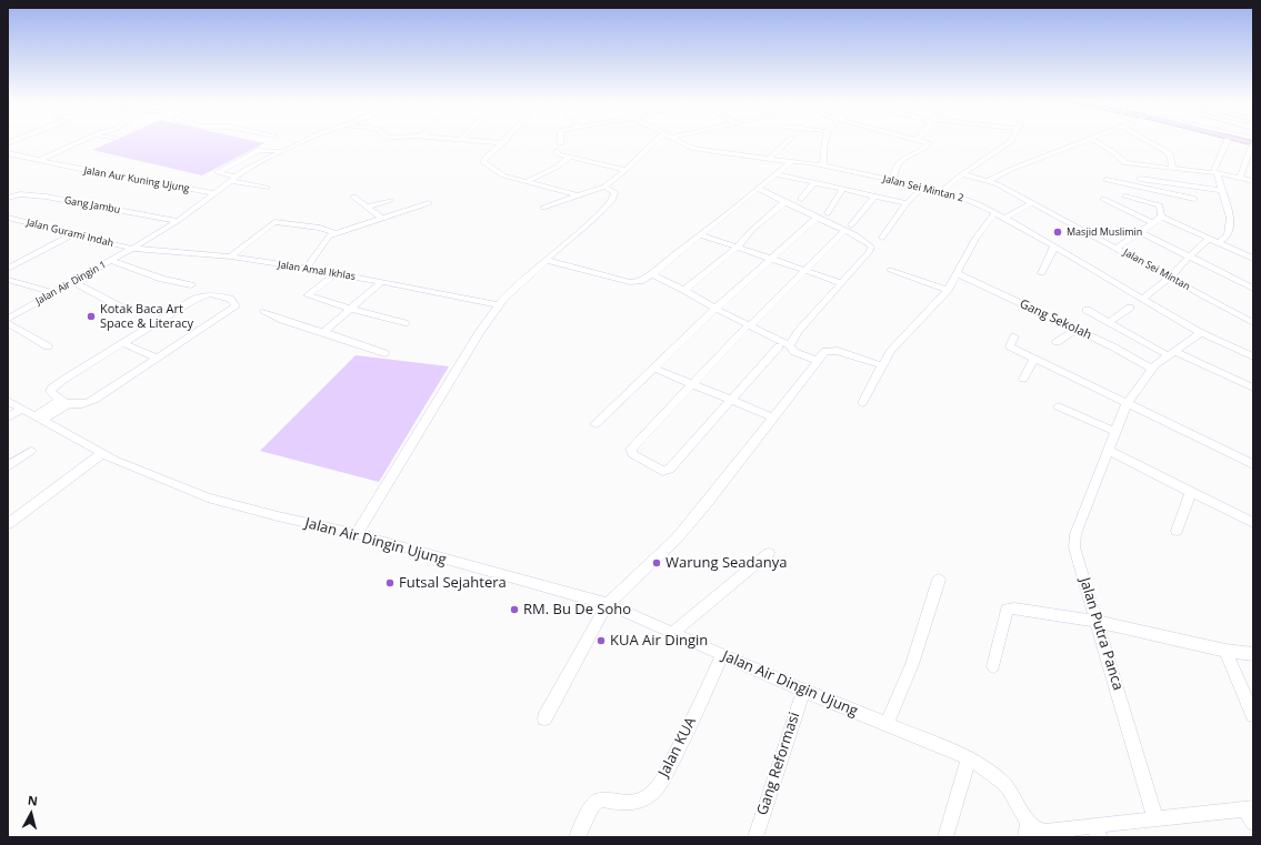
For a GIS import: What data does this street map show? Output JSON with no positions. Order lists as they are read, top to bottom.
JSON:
{
  "streets": {
    "street": [
      "Jalan Aur Kuning Ujung",
      "Jalan Sei Mintan 2",
      "Gang Jambu",
      "Jalan Gurami Indah",
      "Jalan Sei Mintan",
      "Jalan Amal Ikhlas",
      "Jalan Air Dingin 1",
      "Gang Sekolah",
      "Jalan Air Dingin Ujung",
      "Jalan Putra Panca",
      "Jalan KUA",
      "Gang Reformasi"
    ]
  },
  "crossings": [
    ["Jalan Aur Kuning Ujung", "Jalan Air Dingin 1"],
    ["Jalan Sei Mintan 2", "Jalan Putra Panca"],
    ["Gang Jambu", "Jalan Air Dingin 1"],
    ["Jalan Gurami Indah", "Jalan Amal Ikhlas"],
    ["Jalan Gurami Indah", "Jalan Air Dingin 1"],
    ["Jalan Amal Ikhlas", "Jalan Air Dingin 1"],
    ["Gang Sekolah", "Jalan Putra Panca"],
    ["Jalan Air Dingin Ujung", "Jalan KUA"],
    ["Jalan Air Dingin Ujung", "Gang Reformasi"]
  ],
  "places": [
    "Masjid Muslimin",
    "Kotak Baca Art Space & Literacy",
    "Warung Seadanya",
    "Futsal Sejahtera",
    "RM. Bu De Soho",
    "KUA Air Dingin"
  ],
  "north": "top"
}
